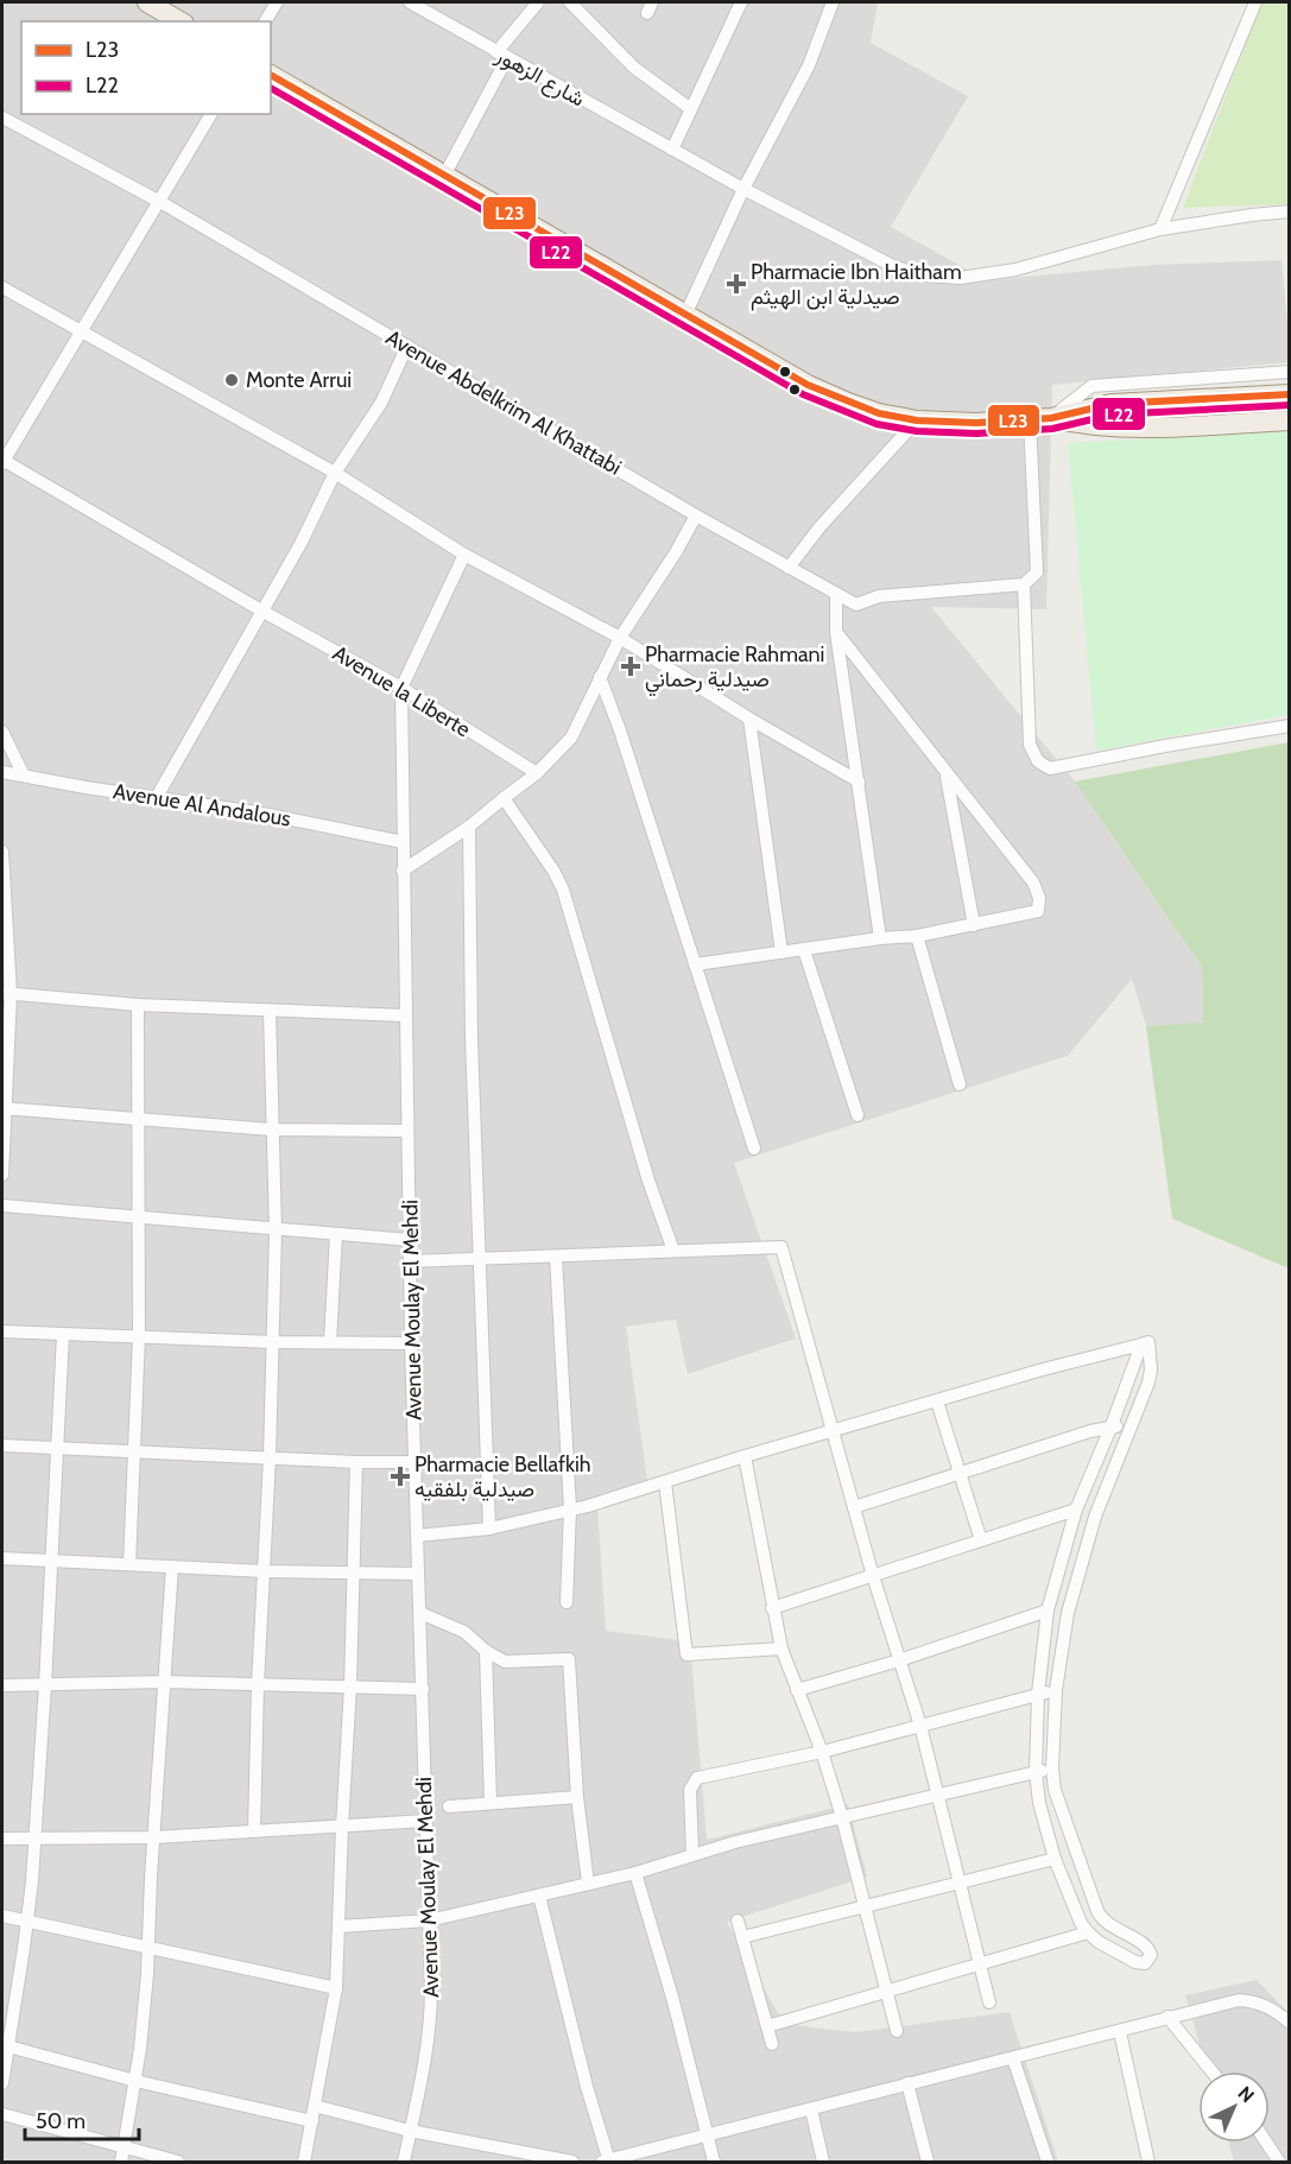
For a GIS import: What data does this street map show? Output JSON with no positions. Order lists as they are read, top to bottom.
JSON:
{
  "streets": {
    "street": [
      "شارع الزهور",
      "Avenue Abdelkrim Al Khattabi",
      "Avenue la Liberte",
      "Avenue Al Andalous",
      "Avenue Moulay El Mehdi"
    ]
  },
  "crossings": [
    ["Avenue la Liberte", "Avenue Moulay El Mehdi"],
    ["Avenue Al Andalous", "Avenue Moulay El Mehdi"]
  ],
  "places": {
    "health": ["Pharmacie Ibn Haitham صيدلية ابن الهيثم", "Pharmacie Rahmani صيدلية رحماني", "Pharmacie Bellafkih صيدلية بلفقيه"],
    "other": ["Monte Arrui"]
  },
  "lines": ["transit line L23", "transit line L22"],
  "legend": ["L23", "L22"],
  "scale_bar": "50 m",
  "north": "top right"
}
